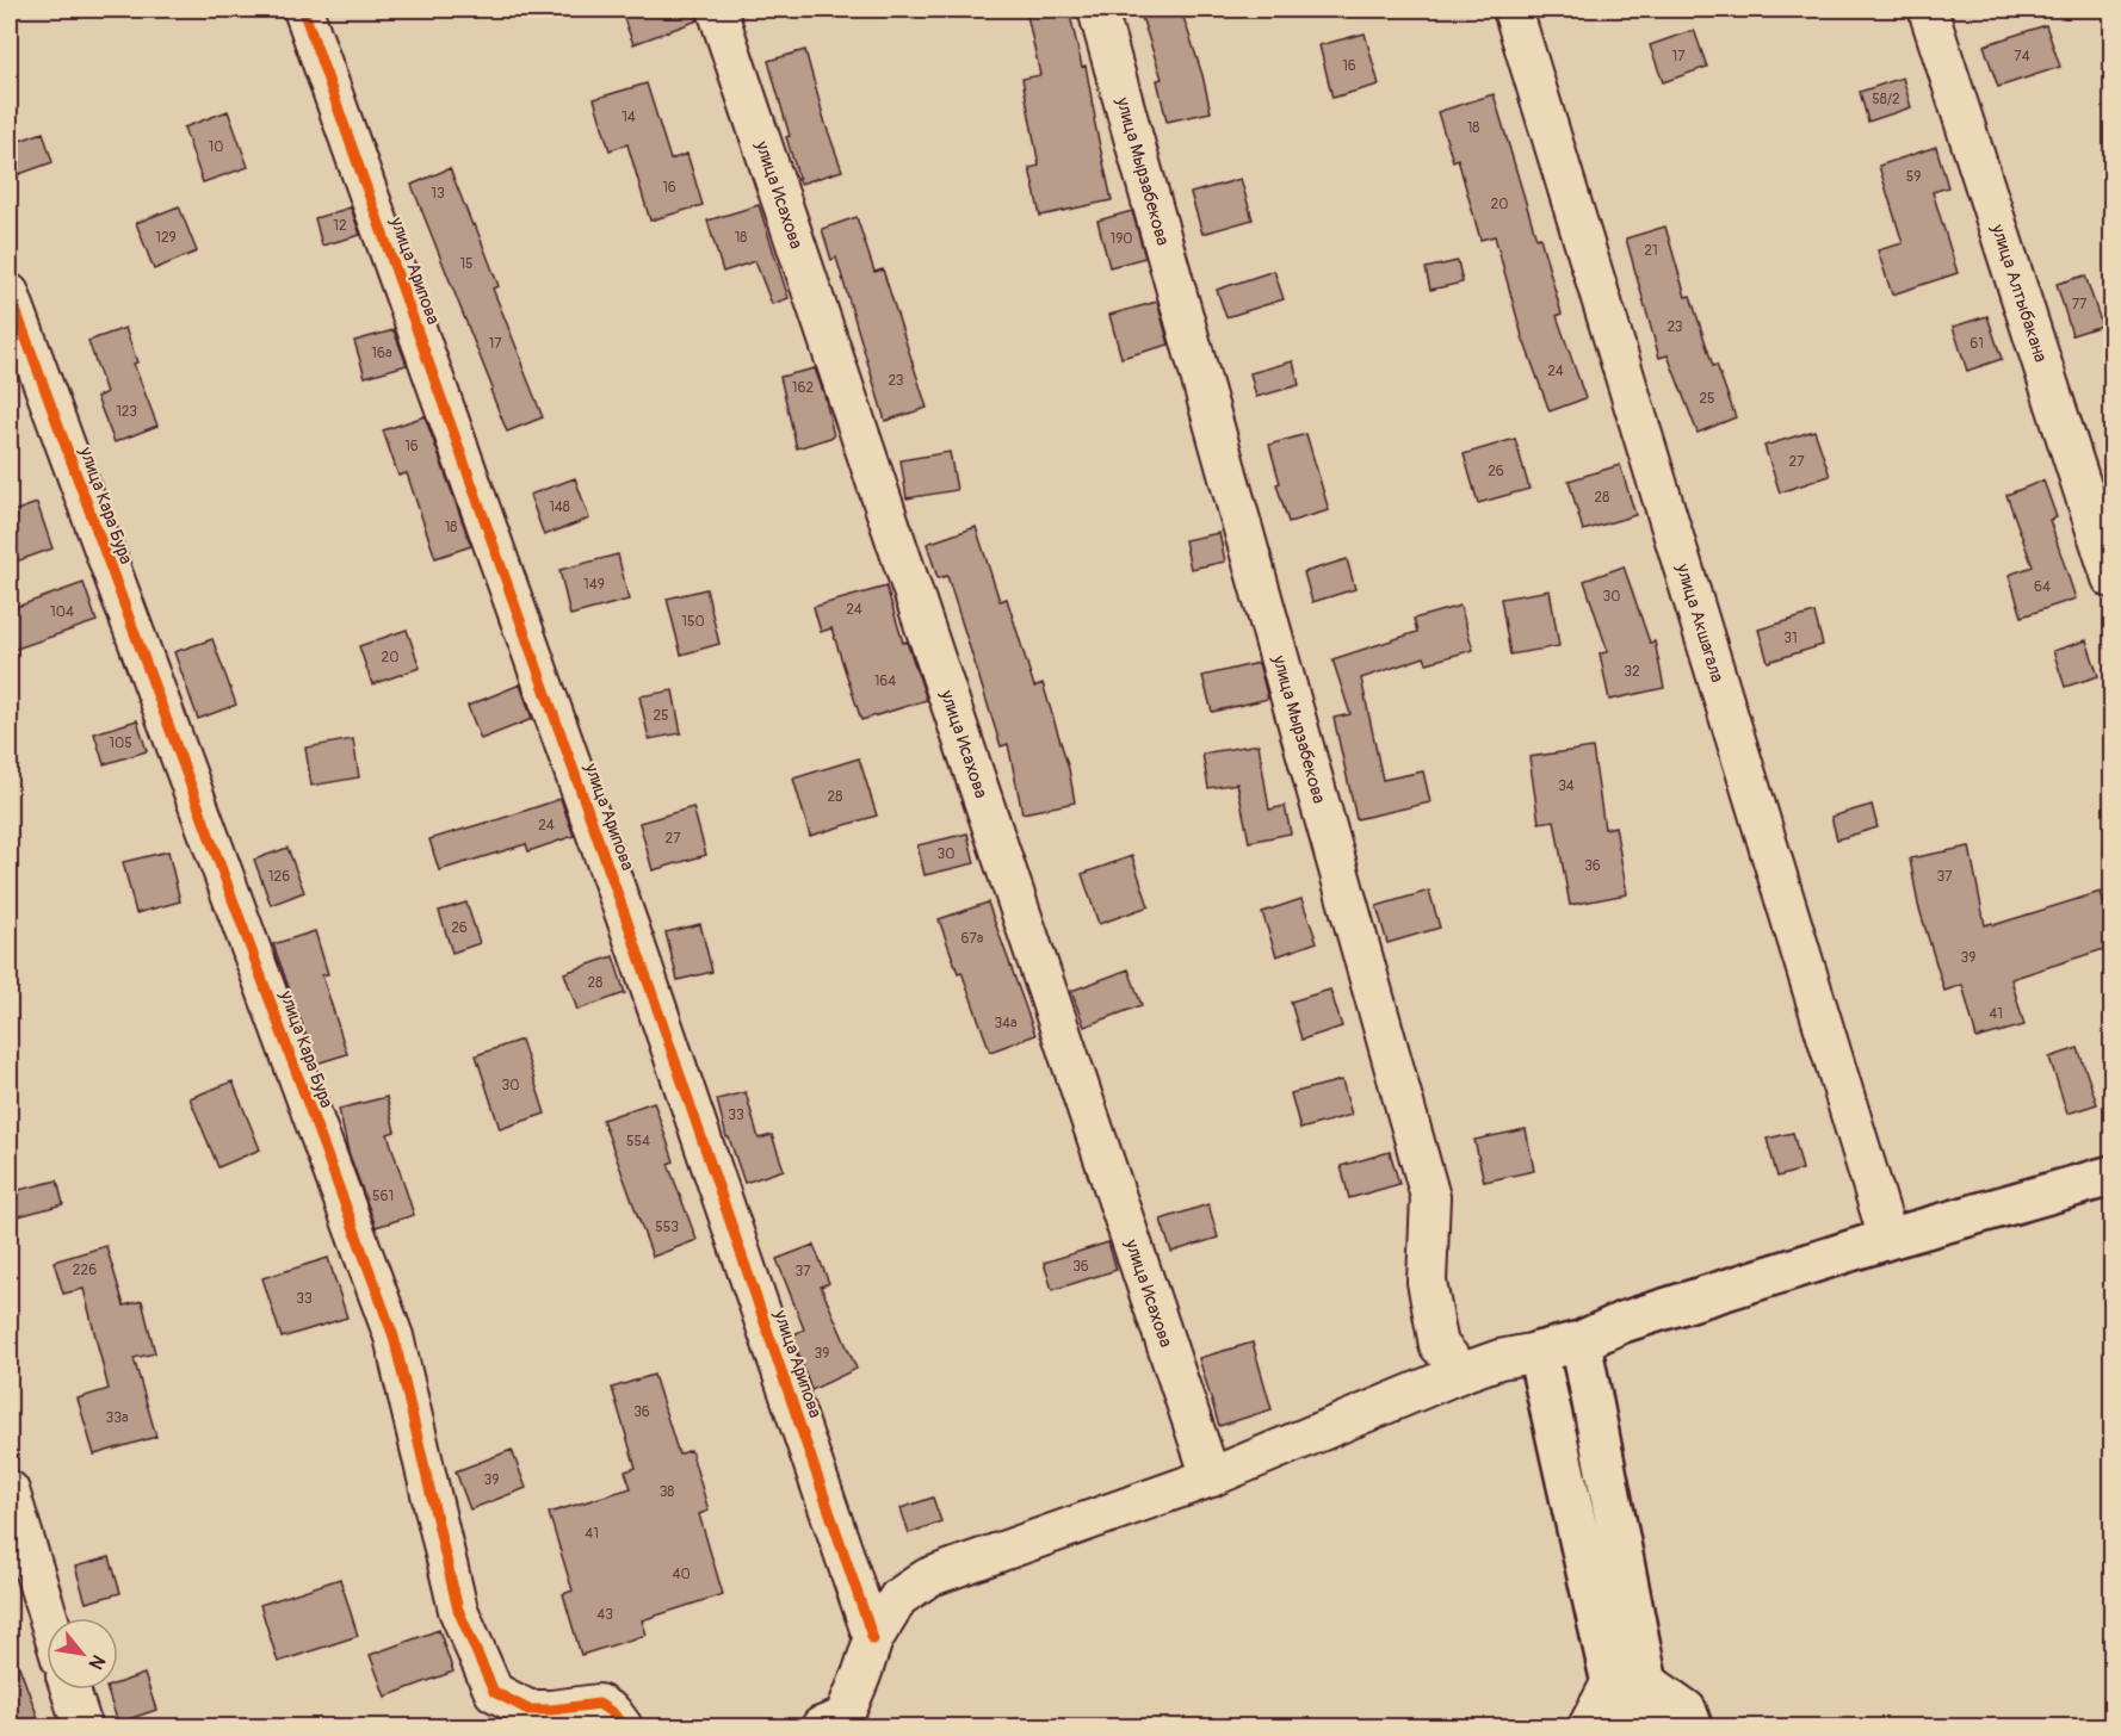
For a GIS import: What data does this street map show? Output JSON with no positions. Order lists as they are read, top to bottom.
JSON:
{
  "streets": {
    "street": [
      "улица Мырзабекова",
      "улица Исахова",
      "улица Арипова",
      "улица Алтыбакана",
      "улица Кара Бура",
      "улица Акшагала"
    ]
  },
  "house_numbers": [
    "17",
    "74",
    "16",
    "58/2",
    "14",
    "18",
    "10",
    "59",
    "16",
    "13",
    "20",
    "12",
    "129",
    "18",
    "190",
    "21",
    "15",
    "77",
    "23",
    "17",
    "61",
    "16а",
    "24",
    "23",
    "162",
    "25",
    "123",
    "16",
    "27",
    "26",
    "28",
    "148",
    "18",
    "149",
    "64",
    "30",
    "24",
    "104",
    "150",
    "31",
    "20",
    "32",
    "164",
    "25",
    "105",
    "34",
    "28",
    "24",
    "27",
    "30",
    "36",
    "126",
    "37",
    "26",
    "67а",
    "39",
    "28",
    "41",
    "34а",
    "30",
    "33",
    "554",
    "561",
    "553",
    "36",
    "226",
    "37",
    "33",
    "39",
    "36",
    "33а",
    "39",
    "38",
    "41",
    "40",
    "43"
  ],
  "north": "bottom right"
}
